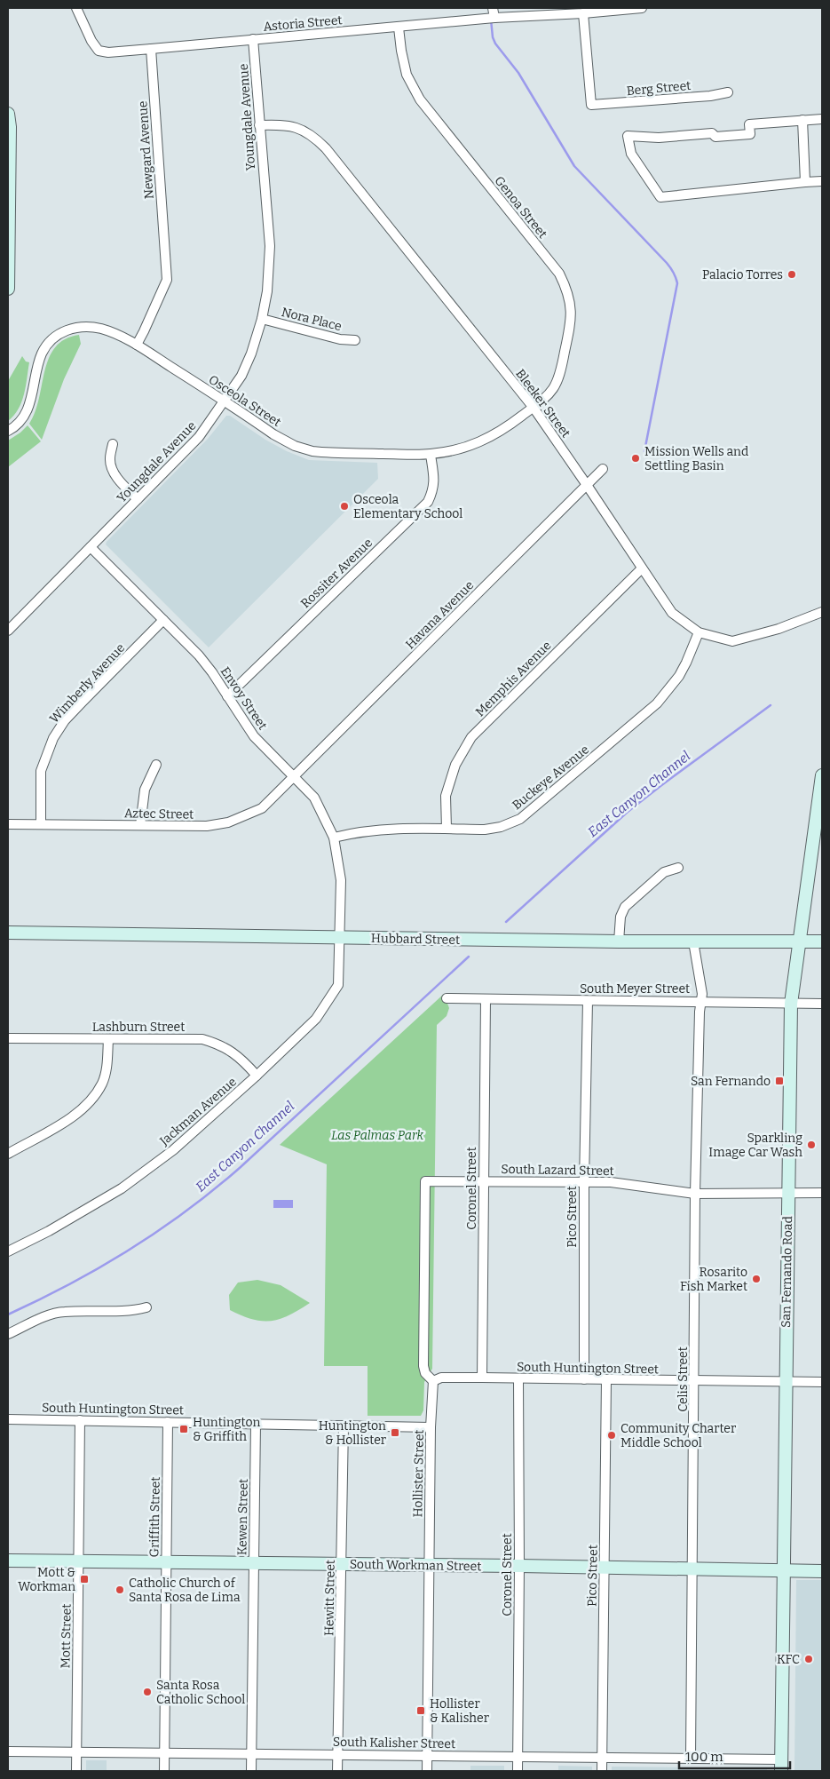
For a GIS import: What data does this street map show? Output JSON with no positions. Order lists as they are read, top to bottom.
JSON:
{
  "streets": {
    "main road": ["Hubbard Street", "San Fernando Road", "South Workman Street"],
    "street": [
      "Astoria Street",
      "Berg Street",
      "Youngdale Avenue",
      "Newgard Avenue",
      "Genoa Street",
      "Nora Place",
      "Osceola Street",
      "Bleeker Street",
      "Rossiter Avenue",
      "Havana Avenue",
      "Memphis Avenue",
      "Wimberly Avenue",
      "Envoy Street",
      "Buckeye Avenue",
      "Aztec Street",
      "South Meyer Street",
      "Lashburn Street",
      "Jackman Avenue",
      "South Lazard Street",
      "Coronel Street",
      "Pico Street",
      "South Huntington Street",
      "Celis Street",
      "Hollister Street",
      "Griffith Street",
      "Kewen Street",
      "Hewitt Street",
      "Mott Street",
      "South Kalisher Street"
    ]
  },
  "crossings": [
    ["Astoria Street", "Berg Street"],
    ["Astoria Street", "Youngdale Avenue"],
    ["Astoria Street", "Newgard Avenue"],
    ["Astoria Street", "Genoa Street"],
    ["Youngdale Avenue", "Nora Place"],
    ["Youngdale Avenue", "Osceola Street"],
    ["Youngdale Avenue", "Bleeker Street"],
    ["Youngdale Avenue", "Envoy Street"],
    ["Newgard Avenue", "Osceola Street"],
    ["Genoa Street", "Osceola Street"],
    ["Genoa Street", "Bleeker Street"],
    ["Osceola Street", "Bleeker Street"],
    ["Osceola Street", "Rossiter Avenue"],
    ["Bleeker Street", "Havana Avenue"],
    ["Bleeker Street", "Memphis Avenue"],
    ["Bleeker Street", "Buckeye Avenue"],
    ["Rossiter Avenue", "Envoy Street"],
    ["Havana Avenue", "Envoy Street"],
    ["Havana Avenue", "Aztec Street"],
    ["Memphis Avenue", "Buckeye Avenue"],
    ["Wimberly Avenue", "Envoy Street"],
    ["Wimberly Avenue", "Aztec Street"],
    ["Envoy Street", "Buckeye Avenue"],
    ["Envoy Street", "Aztec Street"],
    ["Envoy Street", "Hubbard Street"],
    ["Envoy Street", "Jackman Avenue"],
    ["Hubbard Street", "Jackman Avenue"],
    ["Hubbard Street", "San Fernando Road"],
    ["Hubbard Street", "Celis Street"],
    ["South Meyer Street", "Coronel Street"],
    ["South Meyer Street", "Pico Street"],
    ["South Meyer Street", "San Fernando Road"],
    ["South Meyer Street", "Celis Street"],
    ["Lashburn Street", "Jackman Avenue"],
    ["South Lazard Street", "Coronel Street"],
    ["South Lazard Street", "Pico Street"],
    ["South Lazard Street", "San Fernando Road"],
    ["South Lazard Street", "South Huntington Street"],
    ["South Lazard Street", "Celis Street"],
    ["South Lazard Street", "Hollister Street"],
    ["Coronel Street", "South Huntington Street"],
    ["Coronel Street", "South Workman Street"],
    ["Coronel Street", "South Kalisher Street"],
    ["Pico Street", "South Huntington Street"],
    ["Pico Street", "South Workman Street"],
    ["Pico Street", "South Kalisher Street"],
    ["San Fernando Road", "South Huntington Street"],
    ["San Fernando Road", "South Workman Street"],
    ["San Fernando Road", "South Kalisher Street"],
    ["South Huntington Street", "Celis Street"],
    ["South Huntington Street", "Hollister Street"],
    ["South Huntington Street", "Griffith Street"],
    ["South Huntington Street", "Kewen Street"],
    ["South Huntington Street", "Hewitt Street"],
    ["South Huntington Street", "Mott Street"],
    ["Celis Street", "South Workman Street"],
    ["Celis Street", "South Kalisher Street"],
    ["Hollister Street", "South Workman Street"],
    ["Hollister Street", "South Kalisher Street"],
    ["Griffith Street", "South Workman Street"],
    ["Griffith Street", "South Kalisher Street"],
    ["Kewen Street", "South Workman Street"],
    ["Kewen Street", "South Kalisher Street"],
    ["South Workman Street", "Hewitt Street"],
    ["South Workman Street", "Mott Street"],
    ["Hewitt Street", "South Kalisher Street"],
    ["Mott Street", "South Kalisher Street"]
  ],
  "water": ["East Canyon Channel"],
  "parks": ["Las Palmas Park"],
  "places": {
    "other": [
      "Palacio Torres",
      "Mission Wells and Settling Basin",
      "Osceola Elementary School",
      "Sparkling Image Car Wash",
      "Rosarito Fish Market",
      "Community Charter Middle School",
      "Catholic Church of Santa Rosa de Lima",
      "KFC",
      "Santa Rosa Catholic School"
    ],
    "transit": [
      "San Fernando",
      "Huntington & Griffith",
      "Huntington & Hollister",
      "Mott & Workman",
      "Hollister & Kalisher"
    ]
  },
  "scale_bar": "100 m"
}
